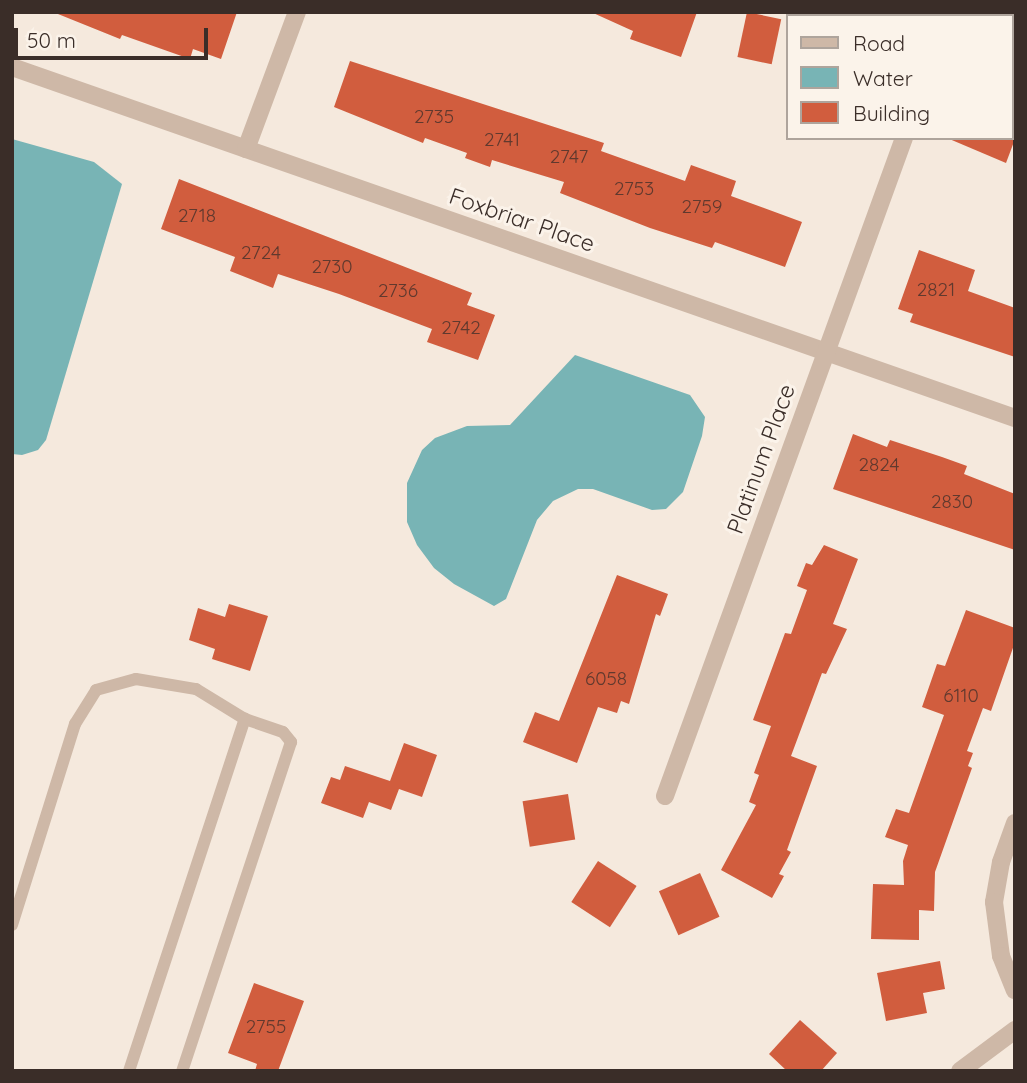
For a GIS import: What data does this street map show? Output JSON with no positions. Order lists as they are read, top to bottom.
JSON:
{
  "streets": {
    "street": ["Foxbriar Place", "Platinum Place"]
  },
  "crossings": [
    ["Foxbriar Place", "Platinum Place"]
  ],
  "house_numbers": [
    "2735",
    "2741",
    "2747",
    "2753",
    "2759",
    "2718",
    "2724",
    "2730",
    "2821",
    "2736",
    "2742",
    "2824",
    "2830",
    "6058",
    "6110",
    "2755"
  ],
  "legend": ["Road", "Water", "Building"],
  "scale_bar": "50 m"
}
